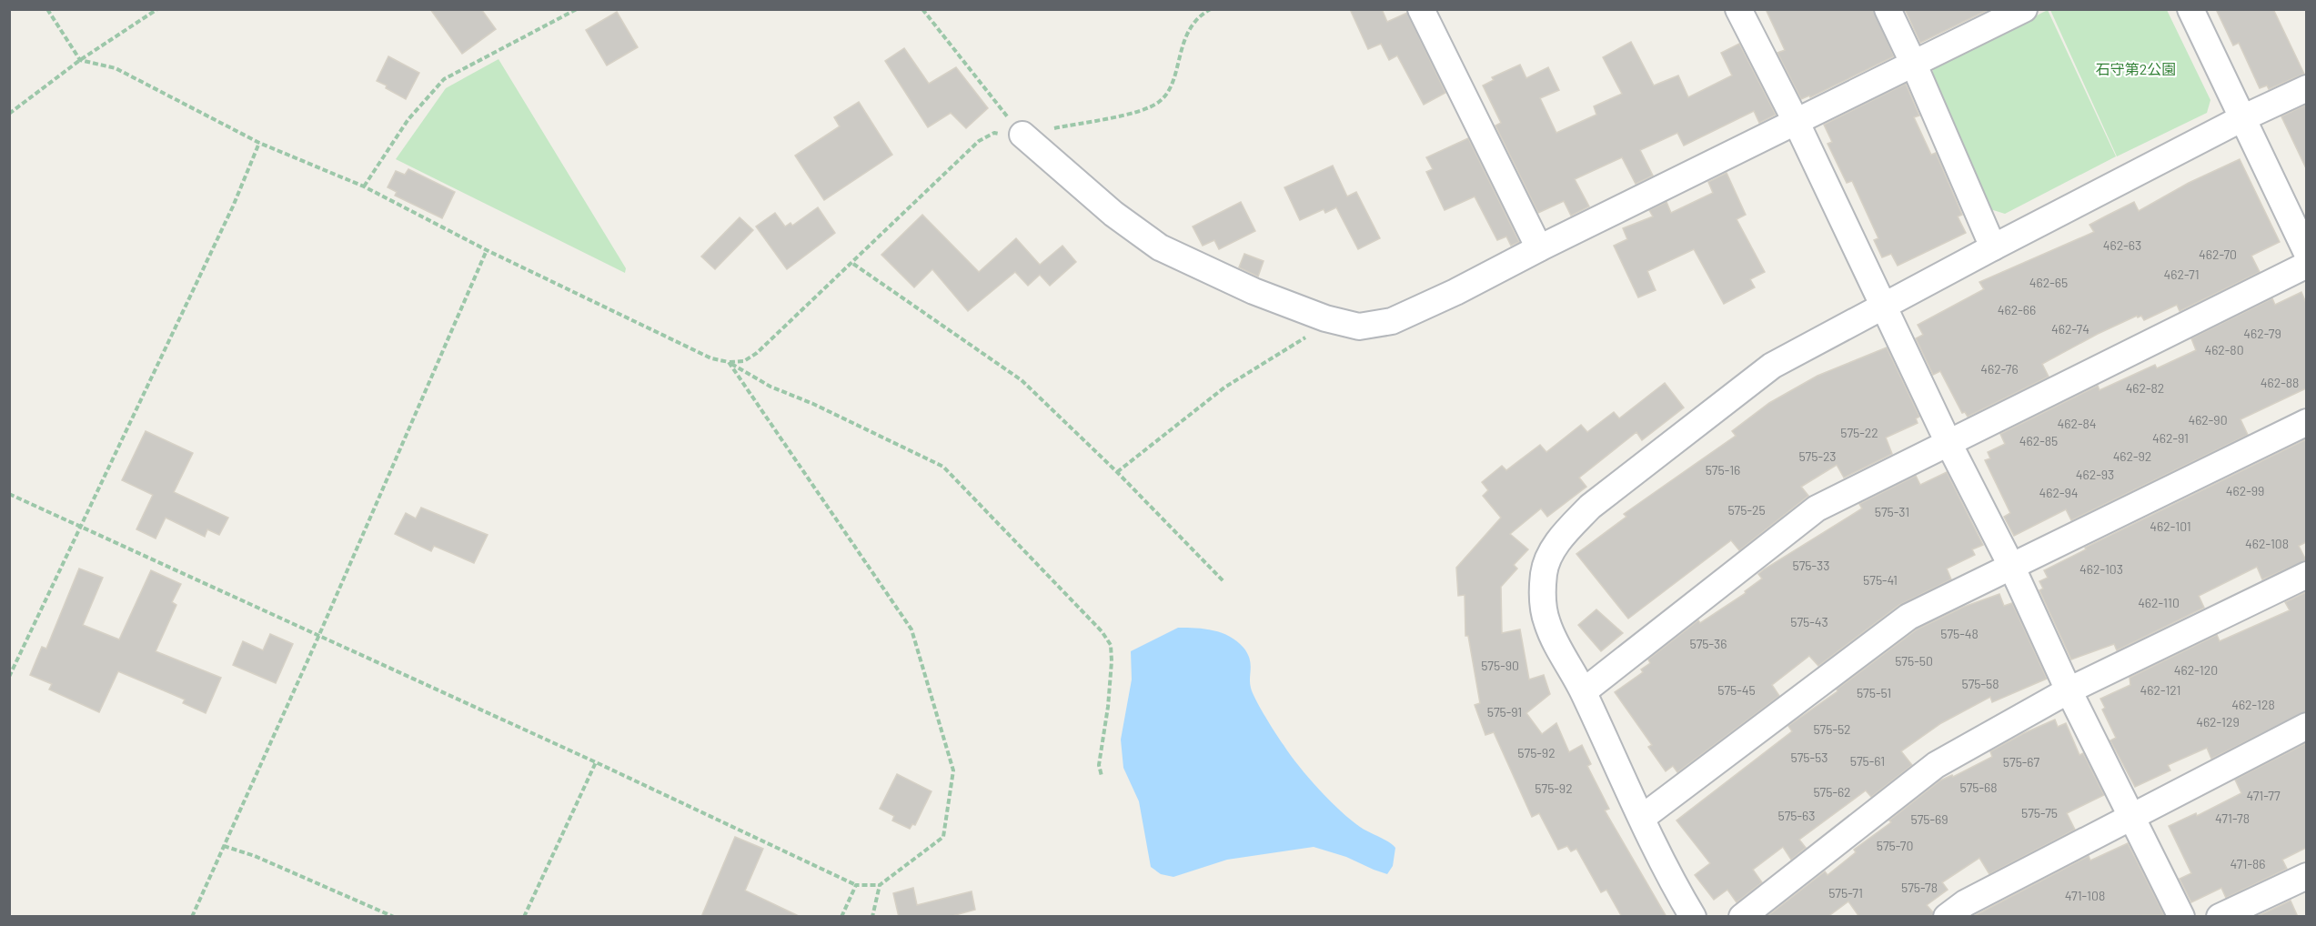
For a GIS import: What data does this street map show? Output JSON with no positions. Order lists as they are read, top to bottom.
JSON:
{
  "parks": ["石守第2公園"],
  "house_numbers": [
    "462-63",
    "462-70",
    "462-71",
    "462-65",
    "462-66",
    "462-74",
    "462-79",
    "462-80",
    "462-76",
    "462-88",
    "462-82",
    "462-90",
    "462-84",
    "575-22",
    "462-91",
    "462-85",
    "575-23",
    "462-92",
    "575-16",
    "462-93",
    "462-99",
    "462-94",
    "575-25",
    "575-31",
    "462-101",
    "462-108",
    "575-33",
    "462-103",
    "575-41",
    "462-110",
    "575-43",
    "575-48",
    "575-36",
    "575-50",
    "575-90",
    "462-120",
    "575-58",
    "575-45",
    "462-121",
    "575-51",
    "462-128",
    "575-91",
    "462-129",
    "575-52",
    "575-92",
    "575-53",
    "575-61",
    "575-67",
    "575-68",
    "575-92",
    "575-62",
    "471-77",
    "575-75",
    "575-63",
    "471-78",
    "575-69",
    "575-70",
    "471-86",
    "575-78",
    "575-71",
    "471-108"
  ]
}
